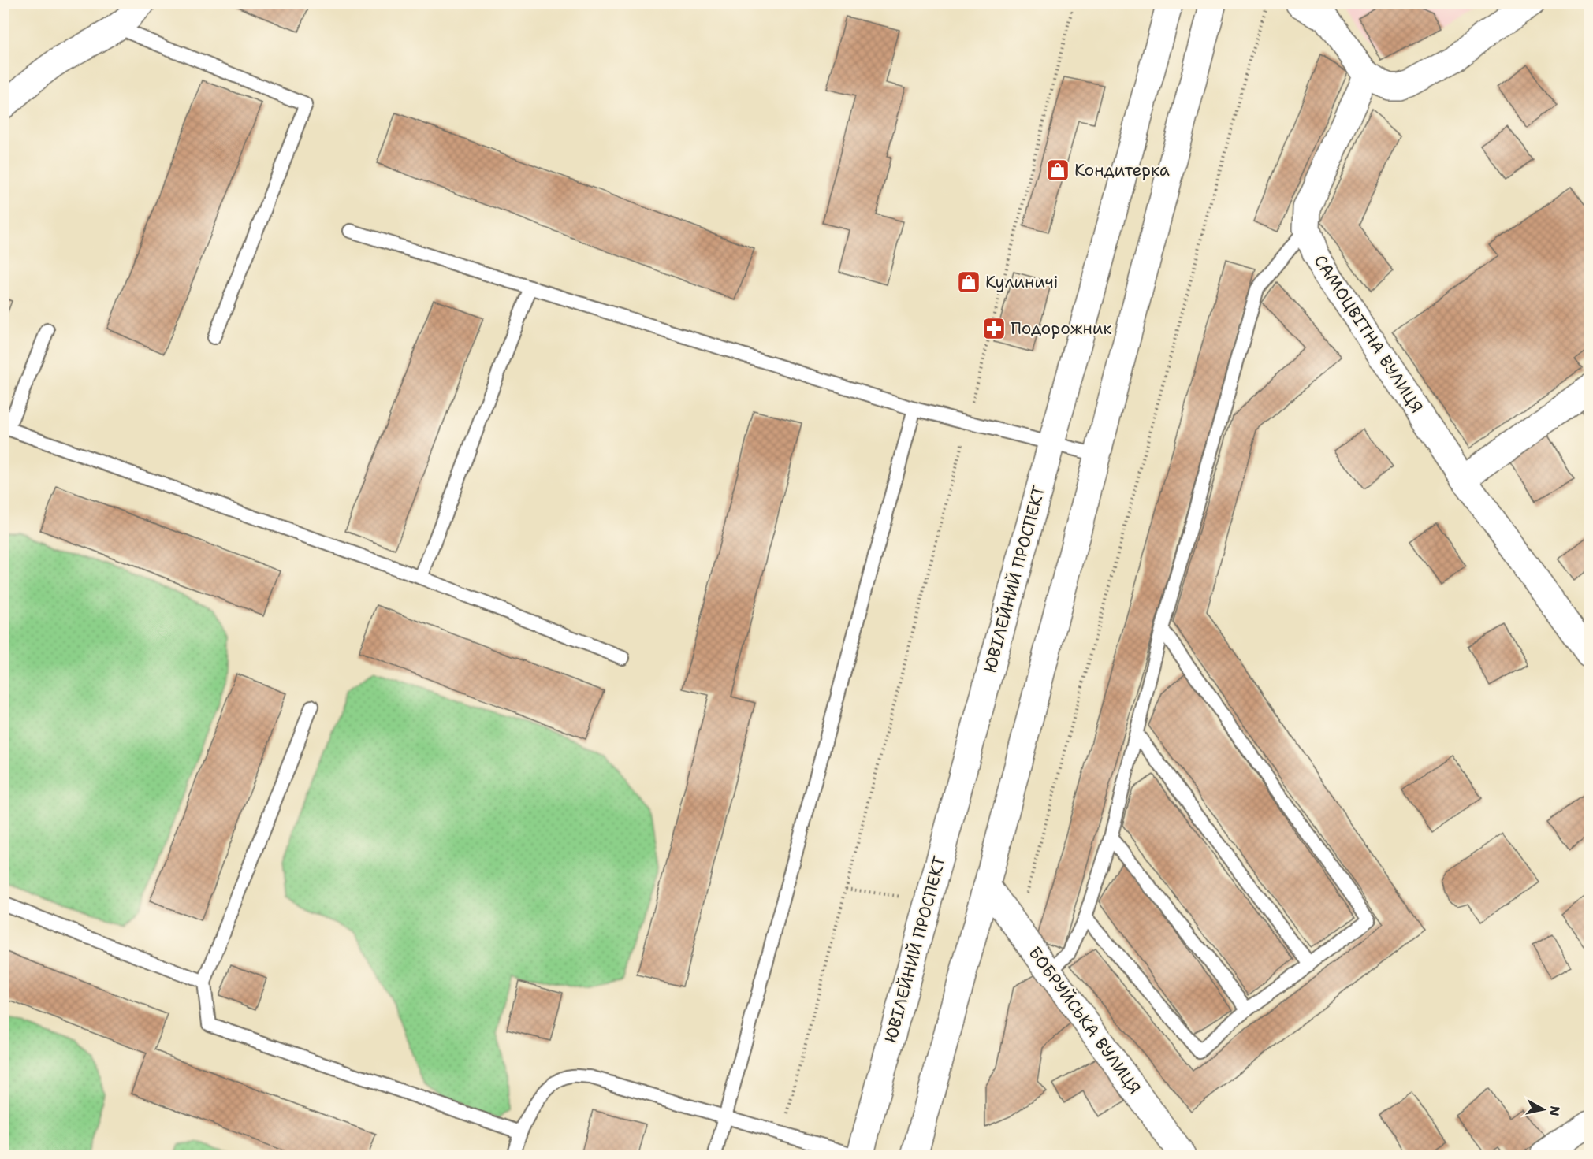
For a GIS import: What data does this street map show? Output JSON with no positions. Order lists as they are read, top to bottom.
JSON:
{
  "streets": {
    "main road": ["САМОЦВІТНА ВУЛИЦЯ", "ЮВІЛЕЙНИЙ ПРОСПЕКТ", "БОБРУЙСЬКА ВУЛИЦЯ"]
  },
  "places": {
    "shop": ["Кондитерка", "Кулиничі"],
    "pharmacy": ["Подорожник"]
  },
  "north": "right"
}
